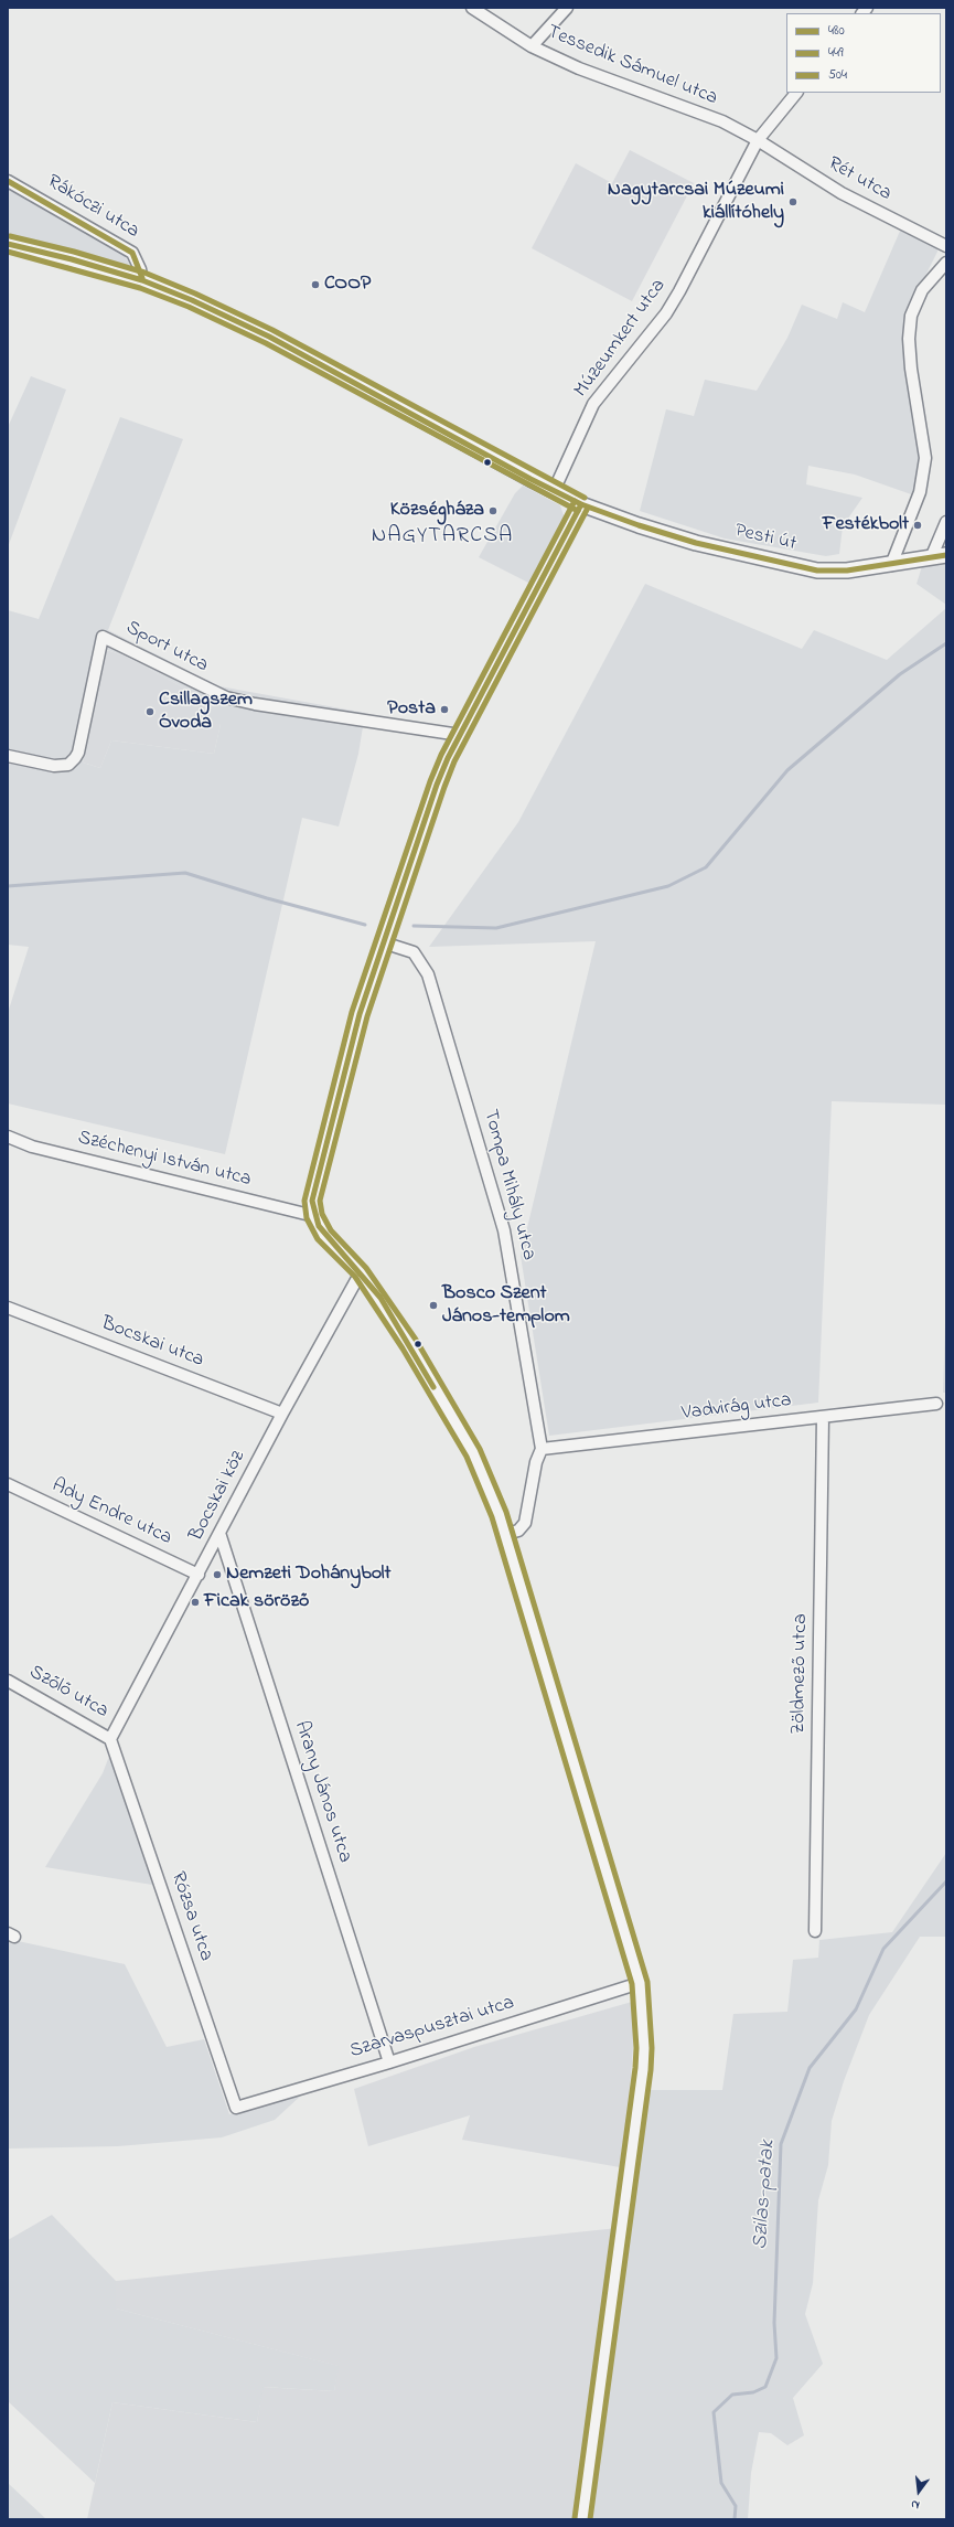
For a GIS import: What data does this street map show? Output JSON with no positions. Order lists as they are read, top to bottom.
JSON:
{
  "streets": {
    "main road": ["Pesti út"],
    "street": [
      "Tessedik Sámuel utca",
      "Rét utca",
      "Rákóczi utca",
      "Múzeumkert utca",
      "Sport utca",
      "Széchenyi István utca",
      "Tompa Mihály utca",
      "Bocskai utca",
      "Vadvirág utca",
      "Bocskai köz",
      "Ady Endre utca",
      "Zöldmező utca",
      "Szőlő utca",
      "Arany János utca",
      "Rózsa utca",
      "Szarvaspusztai utca"
    ]
  },
  "crossings": [
    ["Tessedik Sámuel utca", "Rét utca"],
    ["Tessedik Sámuel utca", "Múzeumkert utca"],
    ["Rét utca", "Múzeumkert utca"],
    ["Tompa Mihály utca", "Vadvirág utca"],
    ["Bocskai utca", "Bocskai köz"],
    ["Vadvirág utca", "Zöldmező utca"],
    ["Bocskai köz", "Ady Endre utca"],
    ["Bocskai köz", "Szőlő utca"],
    ["Bocskai köz", "Arany János utca"],
    ["Bocskai köz", "Rózsa utca"],
    ["Szőlő utca", "Rózsa utca"],
    ["Arany János utca", "Szarvaspusztai utca"],
    ["Rózsa utca", "Szarvaspusztai utca"]
  ],
  "districts": ["NAGYTARCSA"],
  "water": ["Szilas-patak"],
  "places": [
    "Nagytarcsai Múzeumi kiállítóhely",
    "COOP",
    "Községháza",
    "Festékbolt",
    "Posta",
    "Csillagszem Óvoda",
    "Bosco Szent János-templom",
    "Nemzeti Dohánybolt",
    "Ficak söröző"
  ],
  "lines": ["transit line 480", "transit line 504", "transit line 449"],
  "legend": ["480", "449", "504"],
  "north": "bottom"
}
